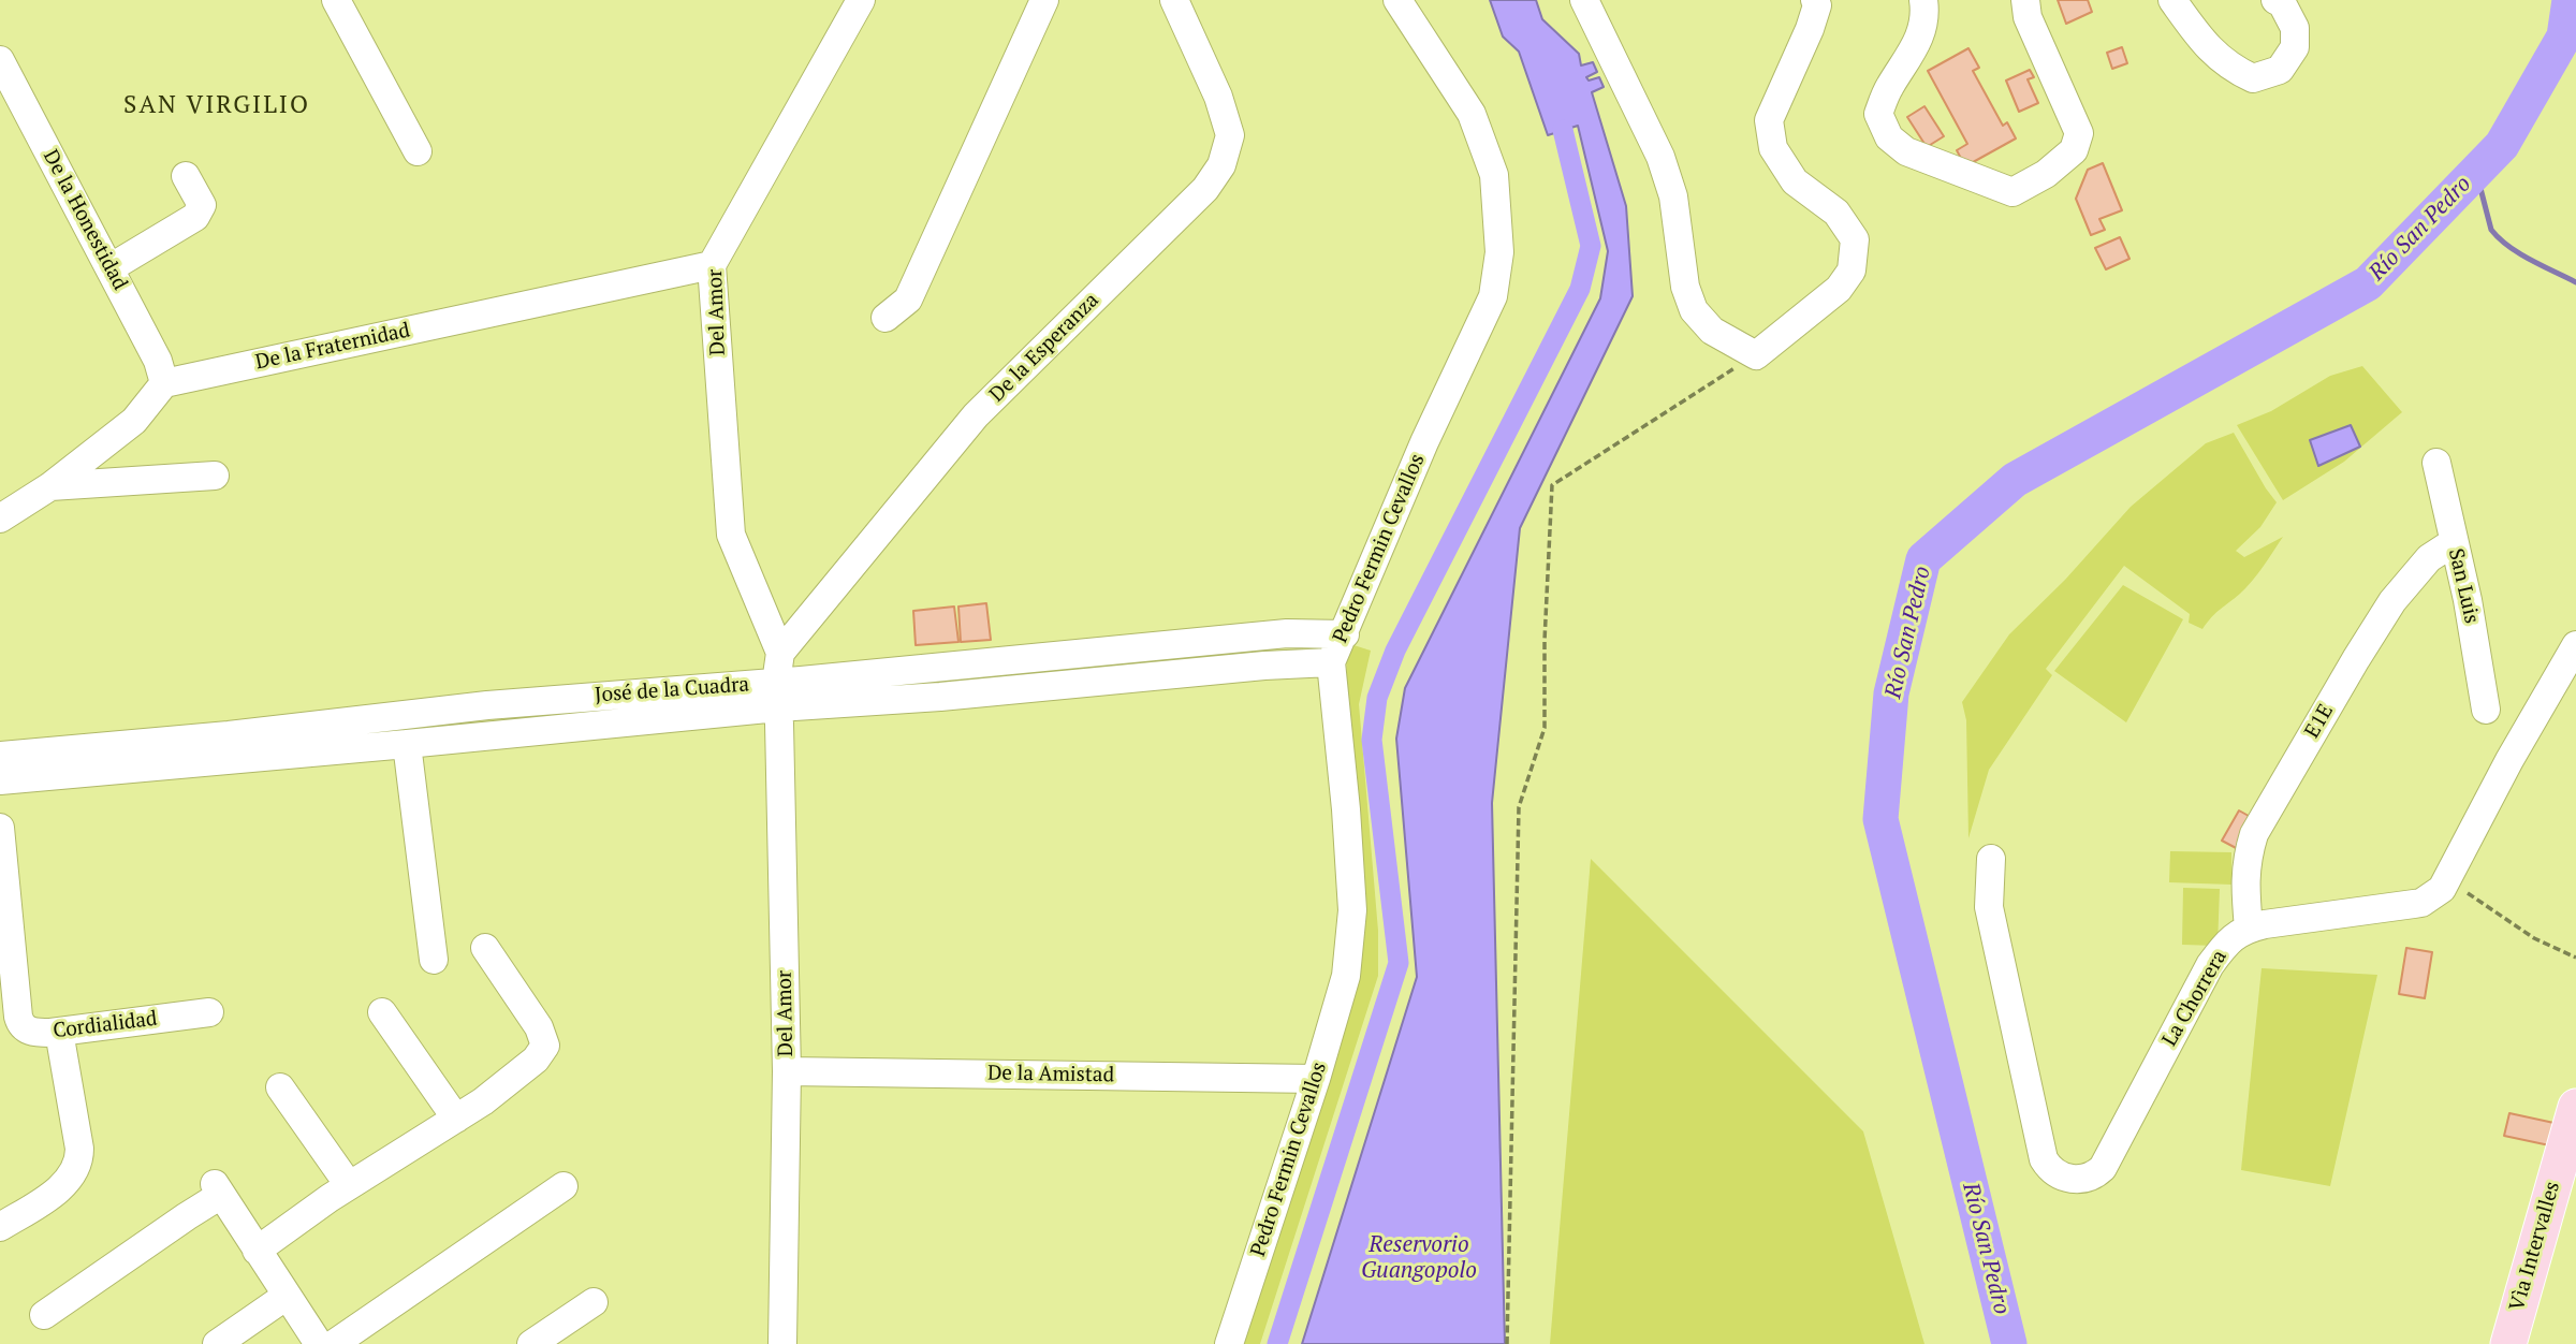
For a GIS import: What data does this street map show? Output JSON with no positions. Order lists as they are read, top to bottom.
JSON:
{
  "streets": {
    "main road": ["Vìa Intervalles"],
    "street": [
      "De la Honestidad",
      "Del Amor",
      "De la Fraternidad",
      "De la Esperanza",
      "Pedro Fermin Cevallos",
      "San Luis",
      "José de la Cuadra",
      "E1E",
      "La Chorrera",
      "Cordialidad",
      "De la Amistad"
    ]
  },
  "crossings": [
    ["De la Honestidad", "De la Fraternidad"],
    ["Del Amor", "De la Fraternidad"],
    ["Del Amor", "De la Esperanza"],
    ["Del Amor", "José de la Cuadra"],
    ["Del Amor", "De la Amistad"],
    ["Pedro Fermin Cevallos", "José de la Cuadra"],
    ["Pedro Fermin Cevallos", "De la Amistad"],
    ["San Luis", "E1E"],
    ["E1E", "La Chorrera"]
  ],
  "districts": ["SAN VIRGILIO"],
  "water": ["Río San Pedro", "Reservorio Guangopolo"]
}
